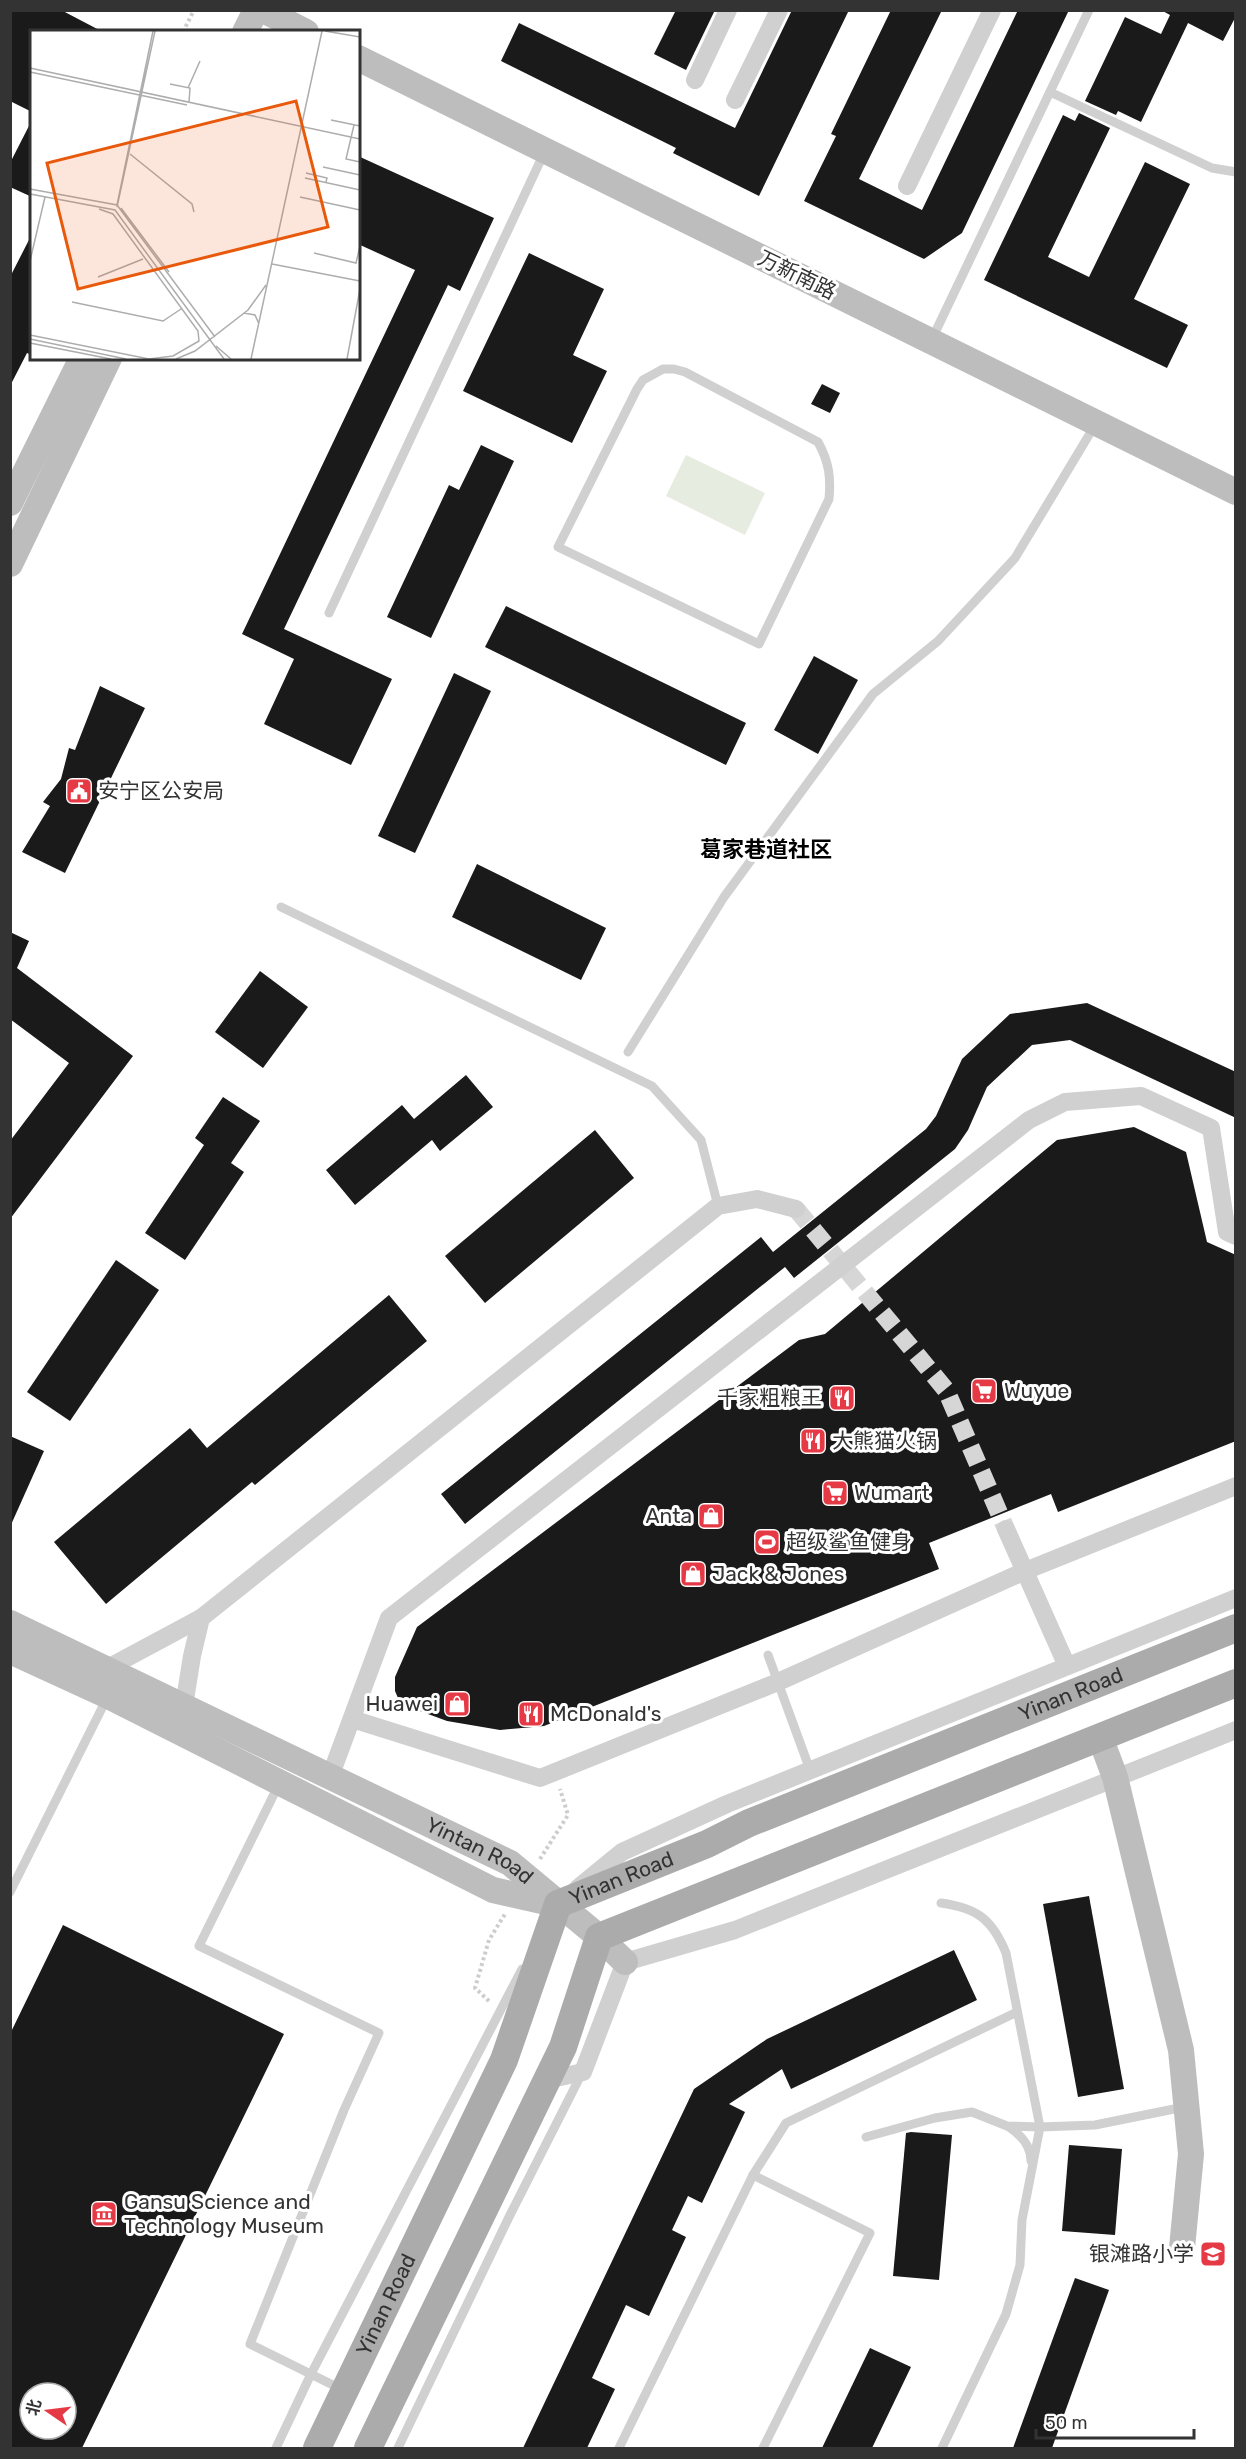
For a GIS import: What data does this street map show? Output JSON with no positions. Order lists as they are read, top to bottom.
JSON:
{
  "streets": {
    "main road": ["Yinan Road"],
    "street": ["万新南路", "Yintan Road"]
  },
  "crossings": [
    ["Yinan Road", "Yintan Road"]
  ],
  "districts": ["葛家巷道社区"],
  "places": {
    "public building": ["安宁区公安局"],
    "supermarket": ["Wuyue", "Wumart"],
    "restaurant": ["千家粗粮王", "大熊猫火锅", "McDonald's"],
    "shop": ["Anta", "Jack & Jones", "Huawei"],
    "sports": ["超级鲨鱼健身"],
    "museum": ["Gansu Science and Technology Museum"],
    "school or university": ["银滩路小学"]
  },
  "scale_bar": "50 m",
  "north": "left"
}
